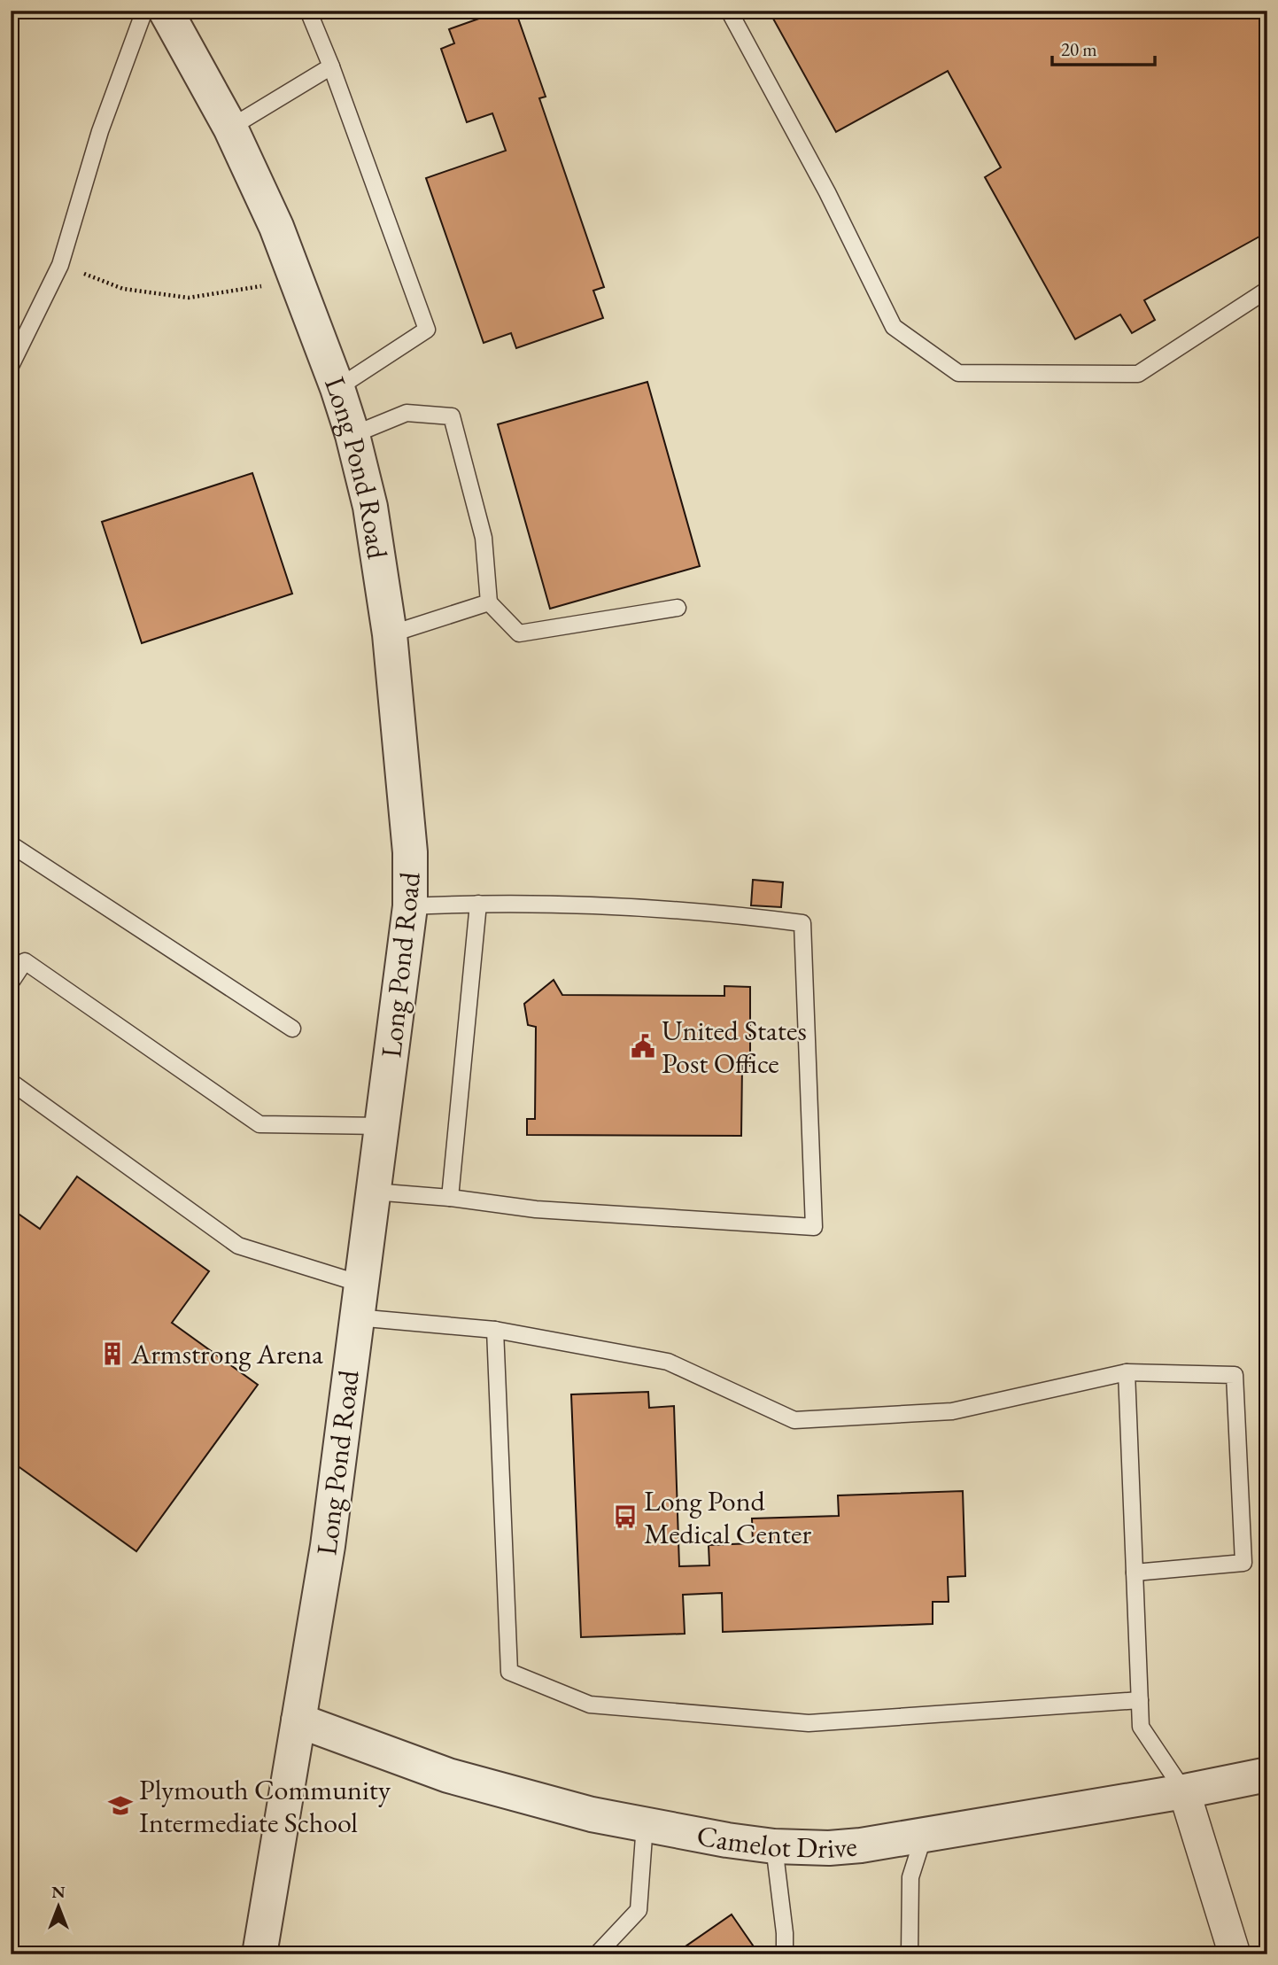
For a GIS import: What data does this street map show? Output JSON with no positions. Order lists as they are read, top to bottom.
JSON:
{
  "streets": {
    "street": ["Long Pond Road", "Camelot Drive"]
  },
  "crossings": [
    ["Long Pond Road", "Camelot Drive"]
  ],
  "places": {
    "public building": ["United States Post Office"],
    "building": ["Armstrong Arena"],
    "bus stop": ["Long Pond Medical Center"],
    "school or university": ["Plymouth Community Intermediate School"]
  },
  "scale_bar": "20 m",
  "north": "top"
}
